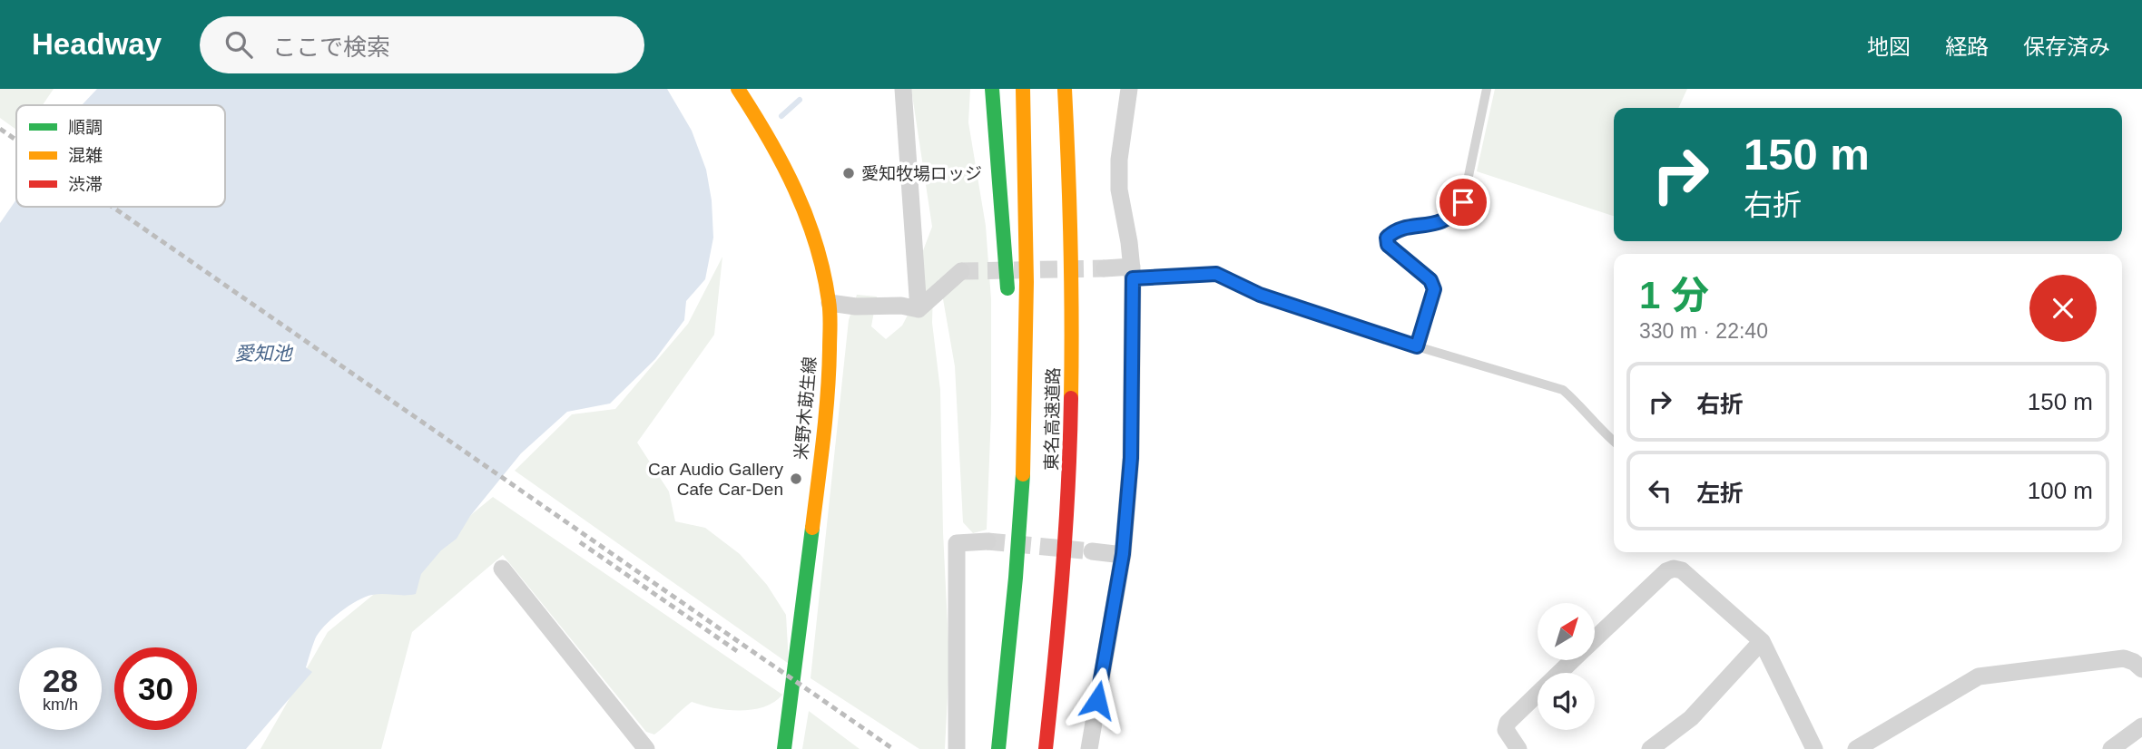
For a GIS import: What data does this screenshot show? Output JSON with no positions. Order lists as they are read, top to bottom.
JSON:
{
  "streets": {
    "main road": ["米野木莇生線", "東名高速道路"]
  },
  "water": ["愛知池"],
  "places": ["愛知牧場ロッジ", "Car Audio Gallery Cafe Car-Den"],
  "legend": ["順調", "混雑", "渋滞"],
  "north": "top right",
  "page": {
    "header": "Headway",
    "search": "ここで検索",
    "nav": ["地図", "経路", "保存済み"],
    "turn": ["150 m", "右折"],
    "heading": ["1 分", "330 m · 22:40"],
    "list": [
      {
        "name": "右折",
        "value": "150 m"
      },
      {
        "name": "左折",
        "value": "100 m"
      }
    ],
    "speed": "28 km/h",
    "limit": "30"
  }
}
